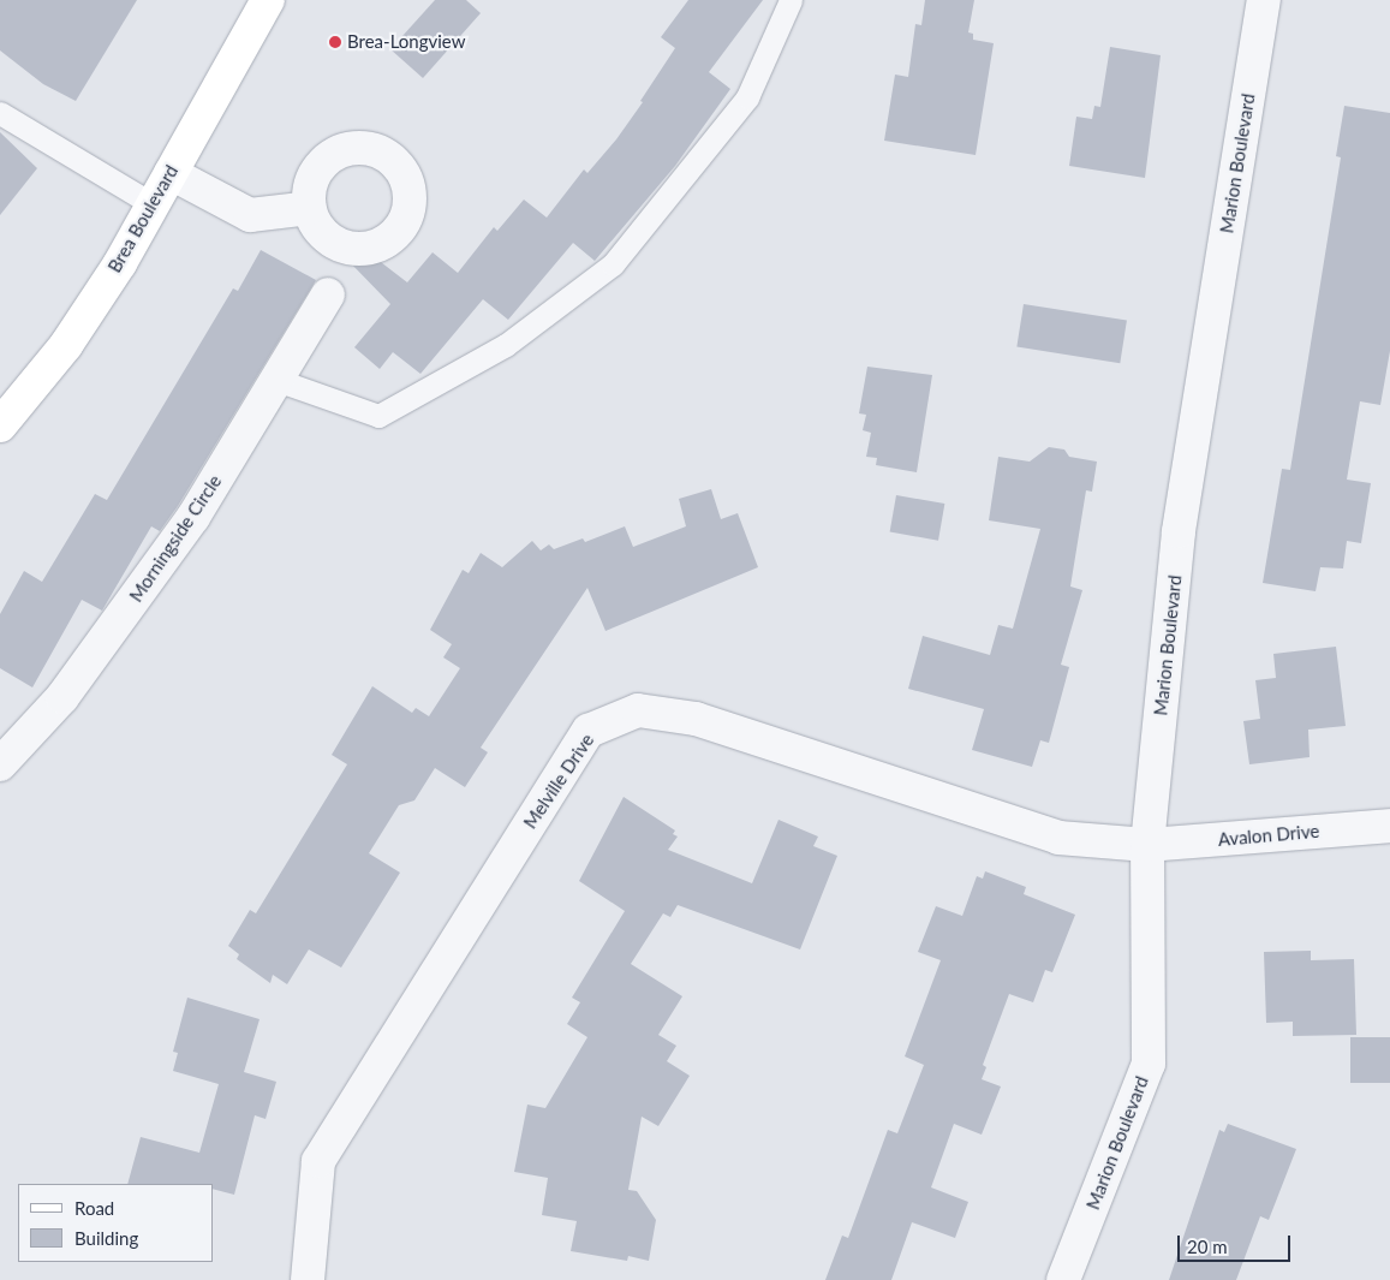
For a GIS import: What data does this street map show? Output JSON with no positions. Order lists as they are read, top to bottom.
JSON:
{
  "streets": {
    "main road": ["Brea Boulevard"],
    "street": [
      "Marion Boulevard",
      "Morningside Circle",
      "Melville Drive",
      "Avalon Drive"
    ]
  },
  "crossings": [
    ["Marion Boulevard", "Melville Drive"],
    ["Marion Boulevard", "Avalon Drive"],
    ["Melville Drive", "Avalon Drive"]
  ],
  "places": ["Brea-Longview"],
  "legend": ["Road", "Building"],
  "scale_bar": "20 m"
}
